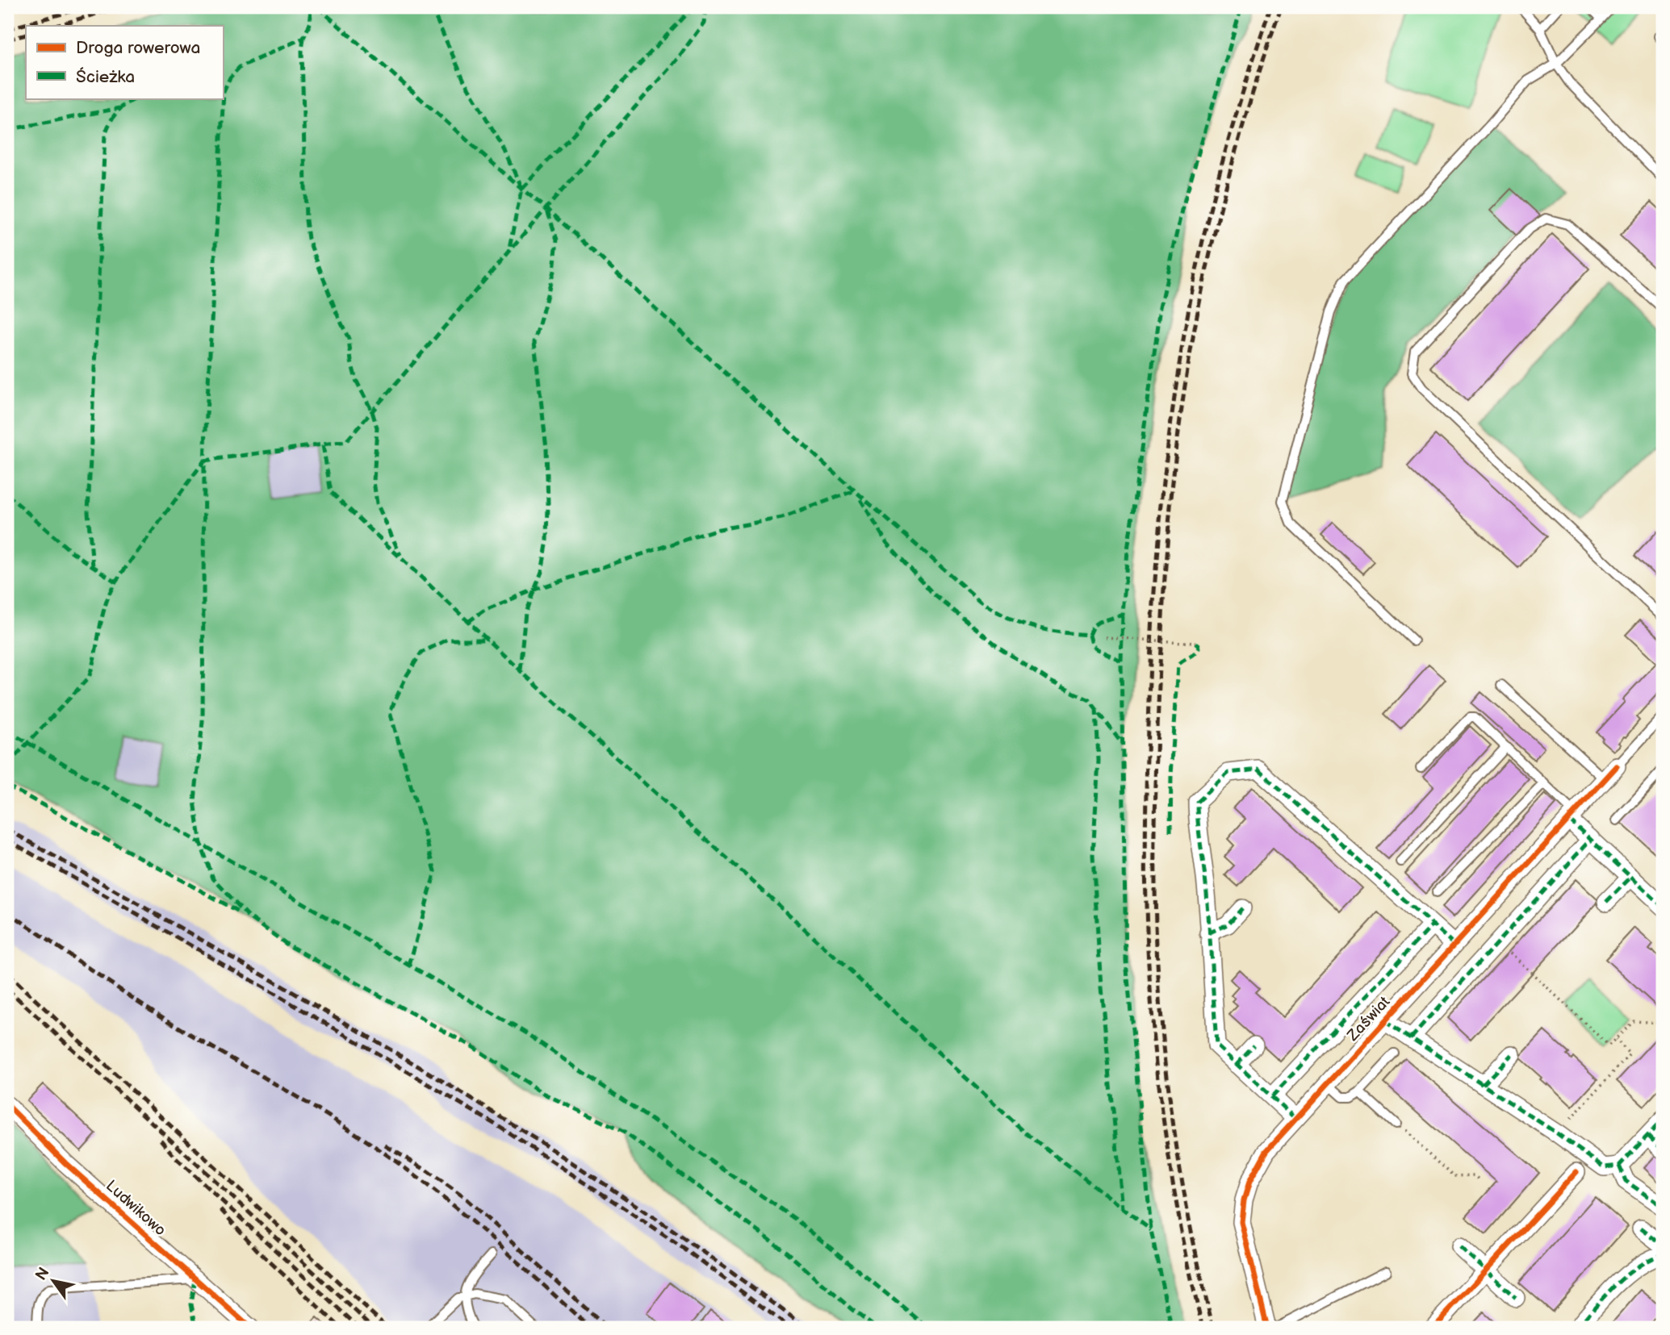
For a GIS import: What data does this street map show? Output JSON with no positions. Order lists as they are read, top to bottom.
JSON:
{
  "streets": {
    "street": ["Zaświat", "Ludwikowo"]
  },
  "legend": ["Droga rowerowa", "Ścieżka"],
  "north": "top left"
}
